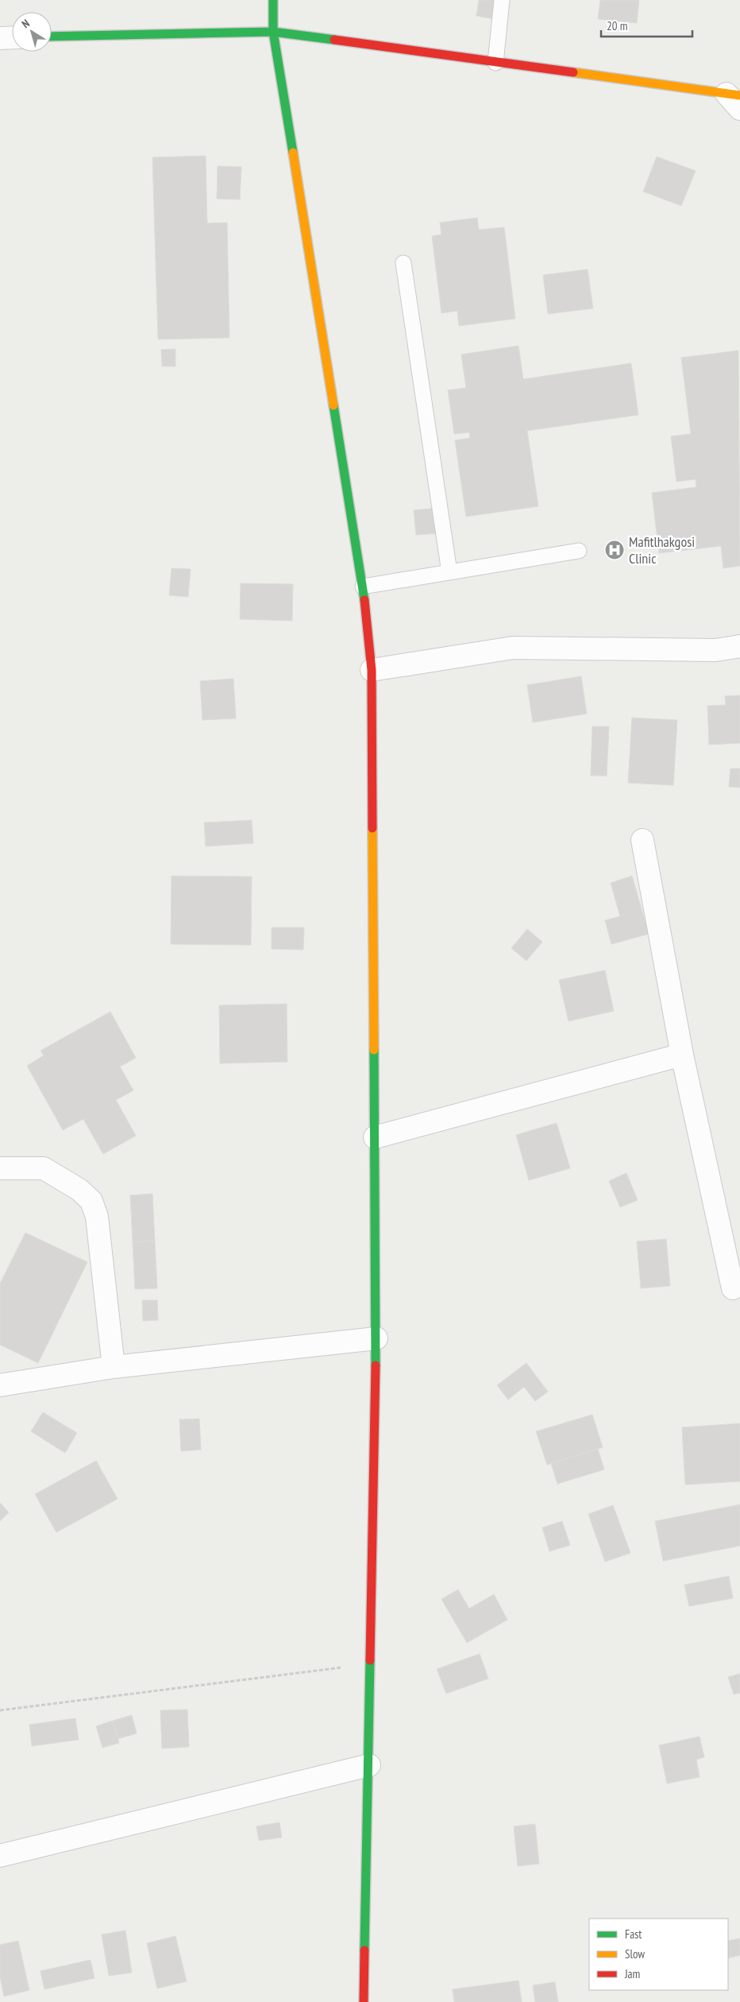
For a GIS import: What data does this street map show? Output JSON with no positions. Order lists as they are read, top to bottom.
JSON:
{
  "places": {
    "hospital": ["Mafitlhakgosi Clinic"]
  },
  "legend": ["Fast", "Slow", "Jam"],
  "scale_bar": "20 m",
  "north": "top left"
}
